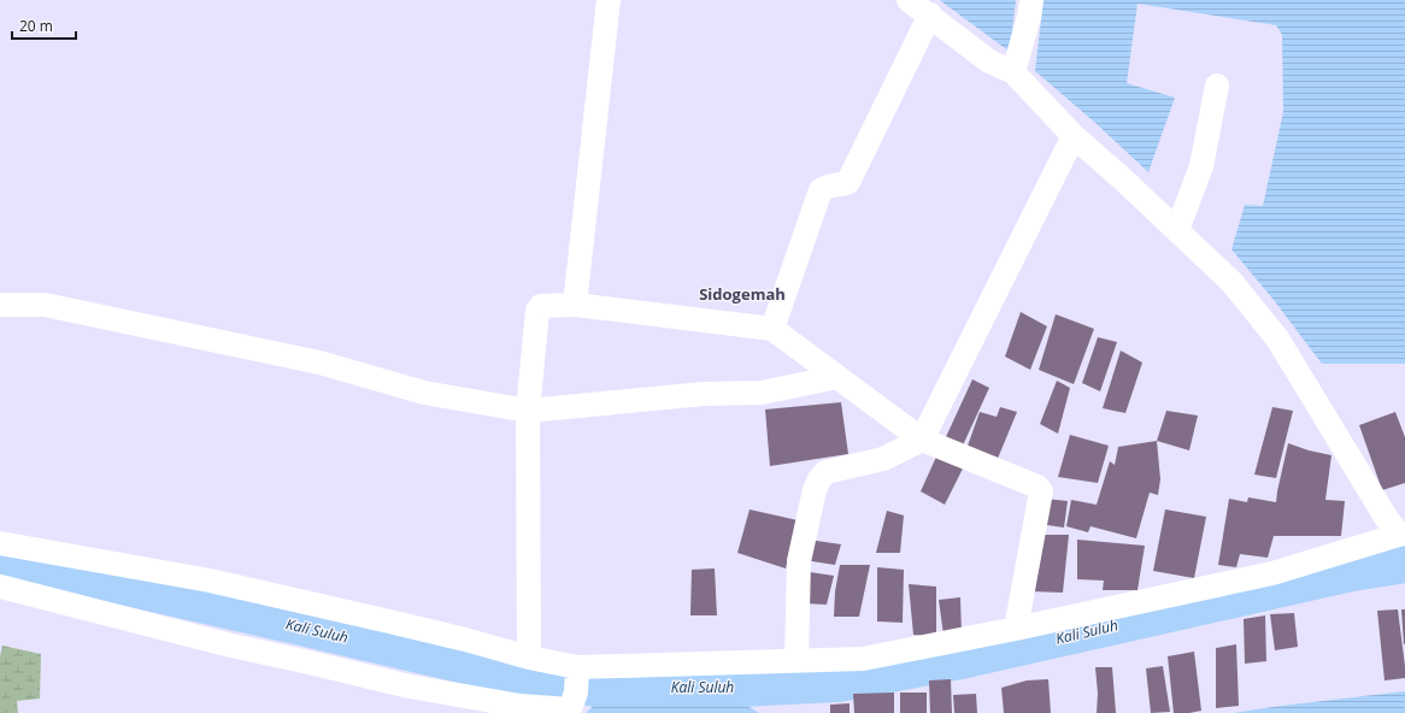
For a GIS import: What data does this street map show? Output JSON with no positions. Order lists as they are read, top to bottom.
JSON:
{
  "districts": ["Sidogemah"],
  "water": ["Kali Suluh"],
  "scale_bar": "20 m"
}
